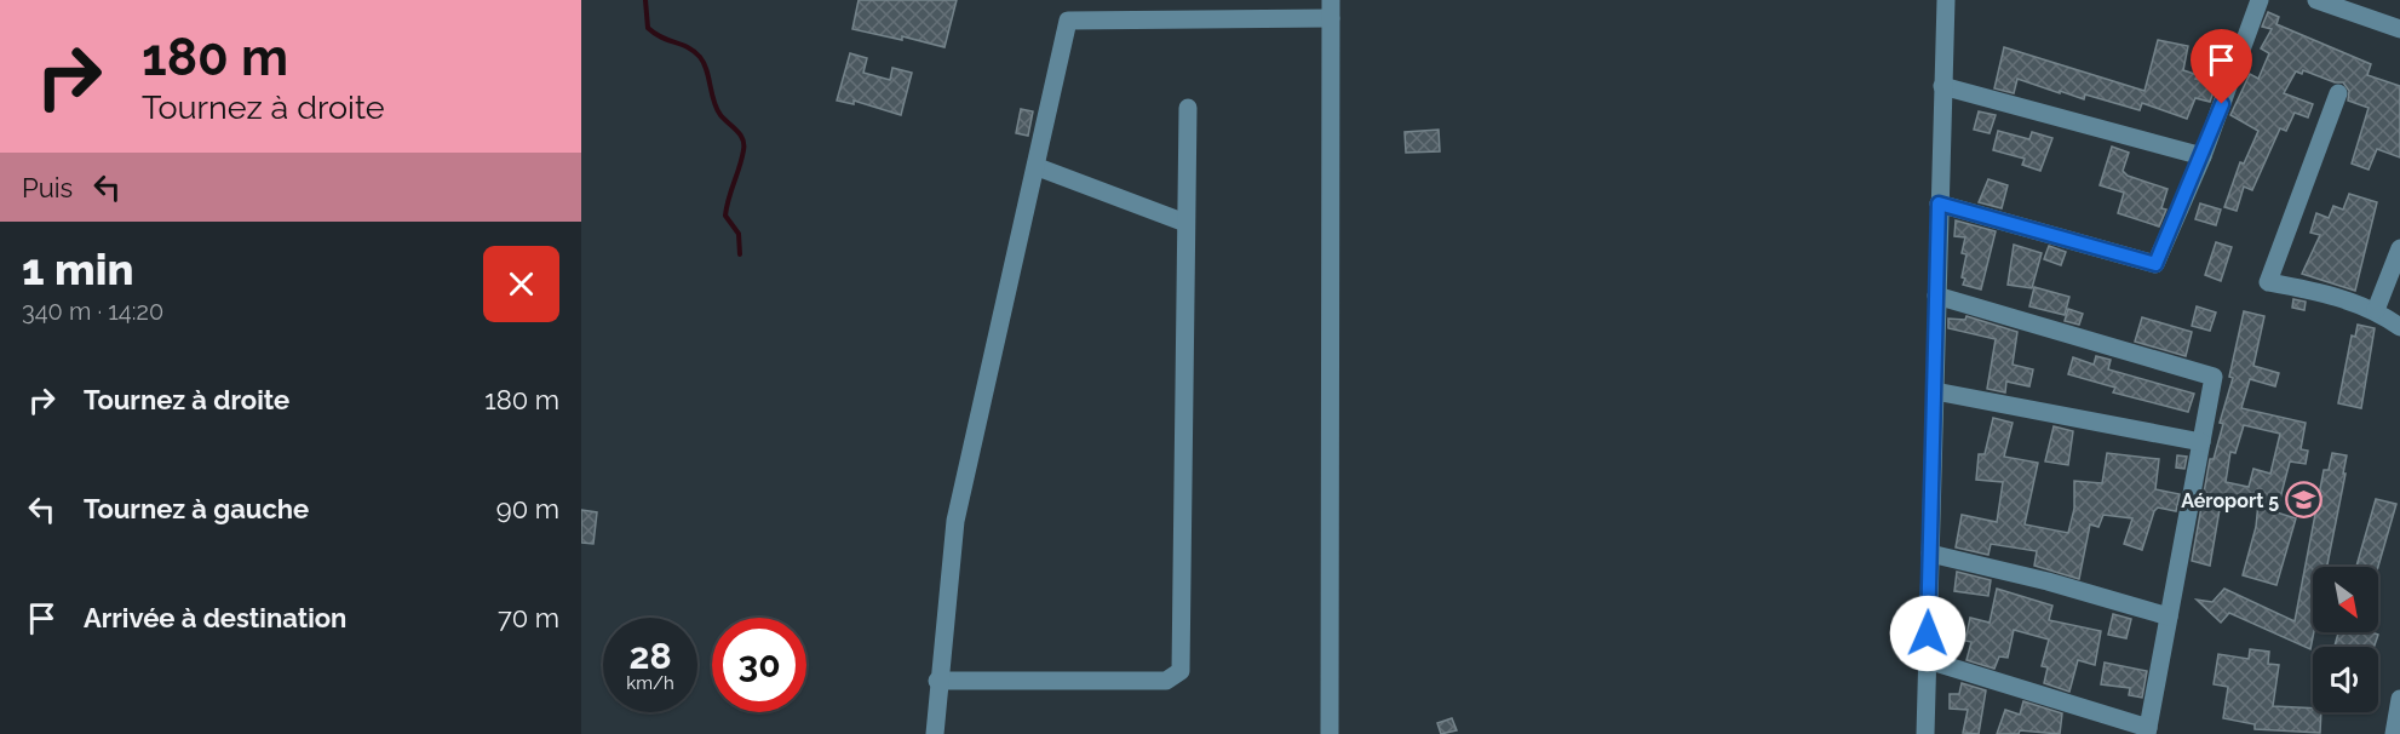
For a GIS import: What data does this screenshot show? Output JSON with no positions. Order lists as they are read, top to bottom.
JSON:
{
  "places": {
    "school or university": ["Aéroport 5"]
  },
  "north": "bottom right",
  "page": {
    "turn": ["180 m", "Tournez à droite"],
    "then": "Puis",
    "heading": ["1 min", "340 m · 14:20"],
    "list": [
      {
        "name": "Tournez à droite",
        "value": "180 m"
      },
      {
        "name": "Tournez à gauche",
        "value": "90 m"
      },
      {
        "name": "Arrivée à destination",
        "value": "70 m"
      }
    ],
    "speed": "28 km/h",
    "limit": "30"
  }
}
